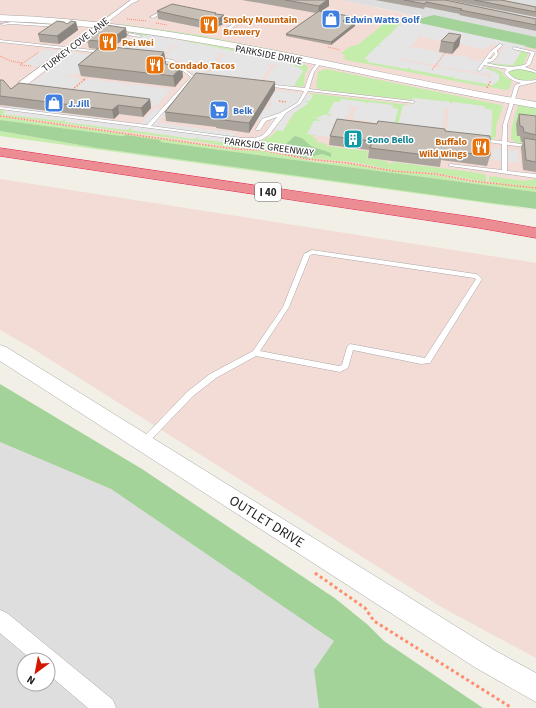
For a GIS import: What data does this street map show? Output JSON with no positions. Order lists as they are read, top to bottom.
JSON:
{
  "streets": {
    "highway": ["I 40"],
    "street": ["TURKEY COVE LANE", "PARKSIDE DRIVE", "OUTLET DRIVE"],
    "path": ["PARKSIDE GREENWAY"]
  },
  "crossings": [
    ["TURKEY COVE LANE", "PARKSIDE DRIVE"]
  ],
  "places": {
    "shop": ["Edwin Watts Golf", "J.Jill"],
    "restaurant": [
      "Smoky Mountain Brewery",
      "Pei Wei",
      "Condado Tacos",
      "Buffalo Wild Wings"
    ],
    "supermarket": ["Belk"],
    "building": ["Sono Bello"]
  },
  "north": "bottom left"
}
